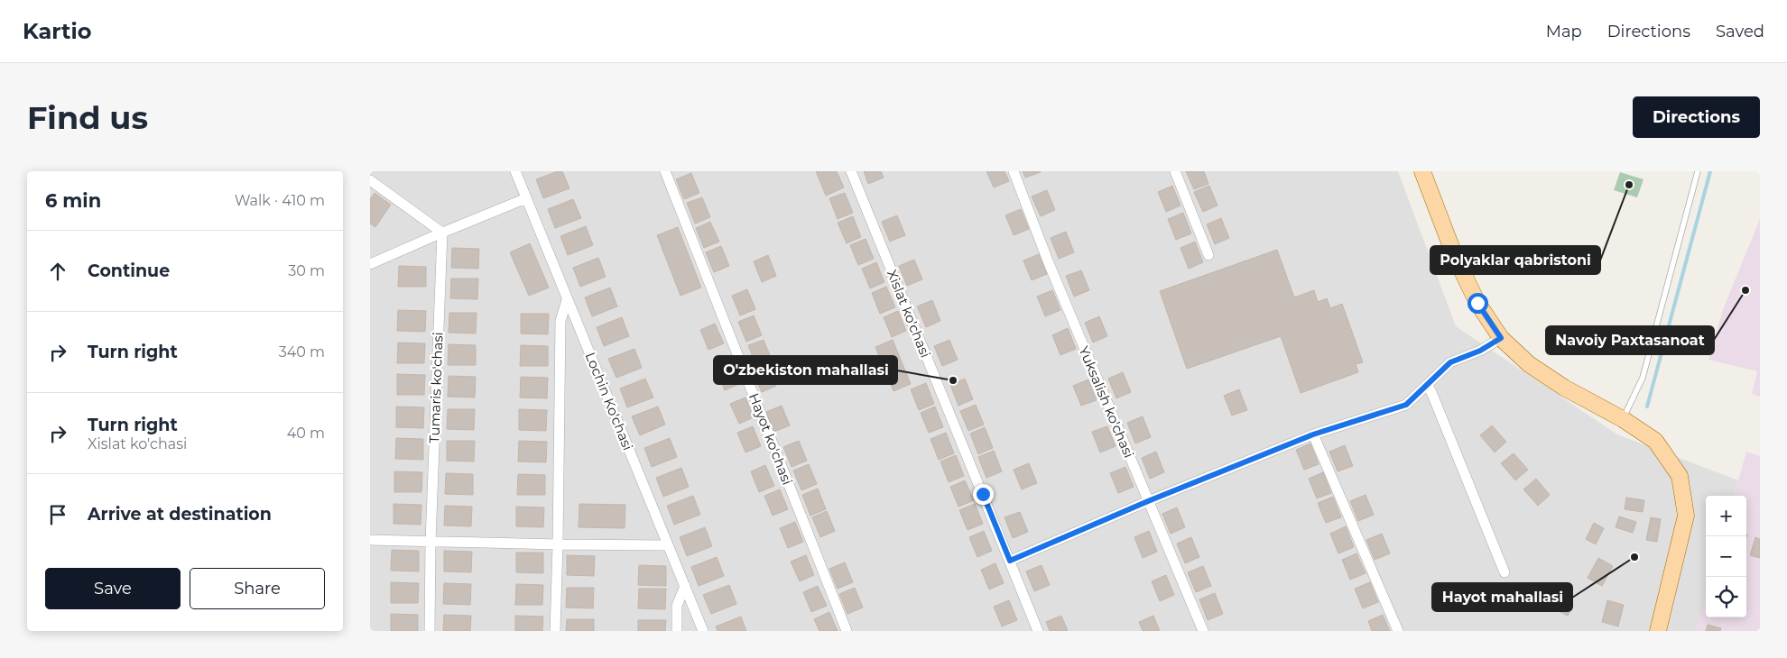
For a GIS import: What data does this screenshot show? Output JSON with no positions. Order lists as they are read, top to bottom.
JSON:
{
  "streets": {
    "street": [
      "Xislat ko'chasi",
      "Tumaris ko'chasi",
      "Lochin Ko'chasi",
      "Yuksalish ko'chasi",
      "Hayot ko'chasi"
    ]
  },
  "places": [
    "Polyaklar qabristoni",
    "Navoiy Paxtasanoat",
    "O'zbekiston mahallasi",
    "Hayot mahallasi"
  ],
  "page": {
    "header": "Kartio",
    "nav": ["Map", "Directions", "Saved"],
    "buttons": [
      "Directions",
      ["Save", "Share"]
    ],
    "title": "Find us",
    "heading": ["6 min", "Walk · 410 m"],
    "list": [
      ["Continue", "30 m"],
      ["Turn right", "340 m"],
      ["Turn right", "Xislat ko'chasi", "40 m"],
      "Arrive at destination"
    ],
    "map_buttons": ["+", "−"]
  }
}
